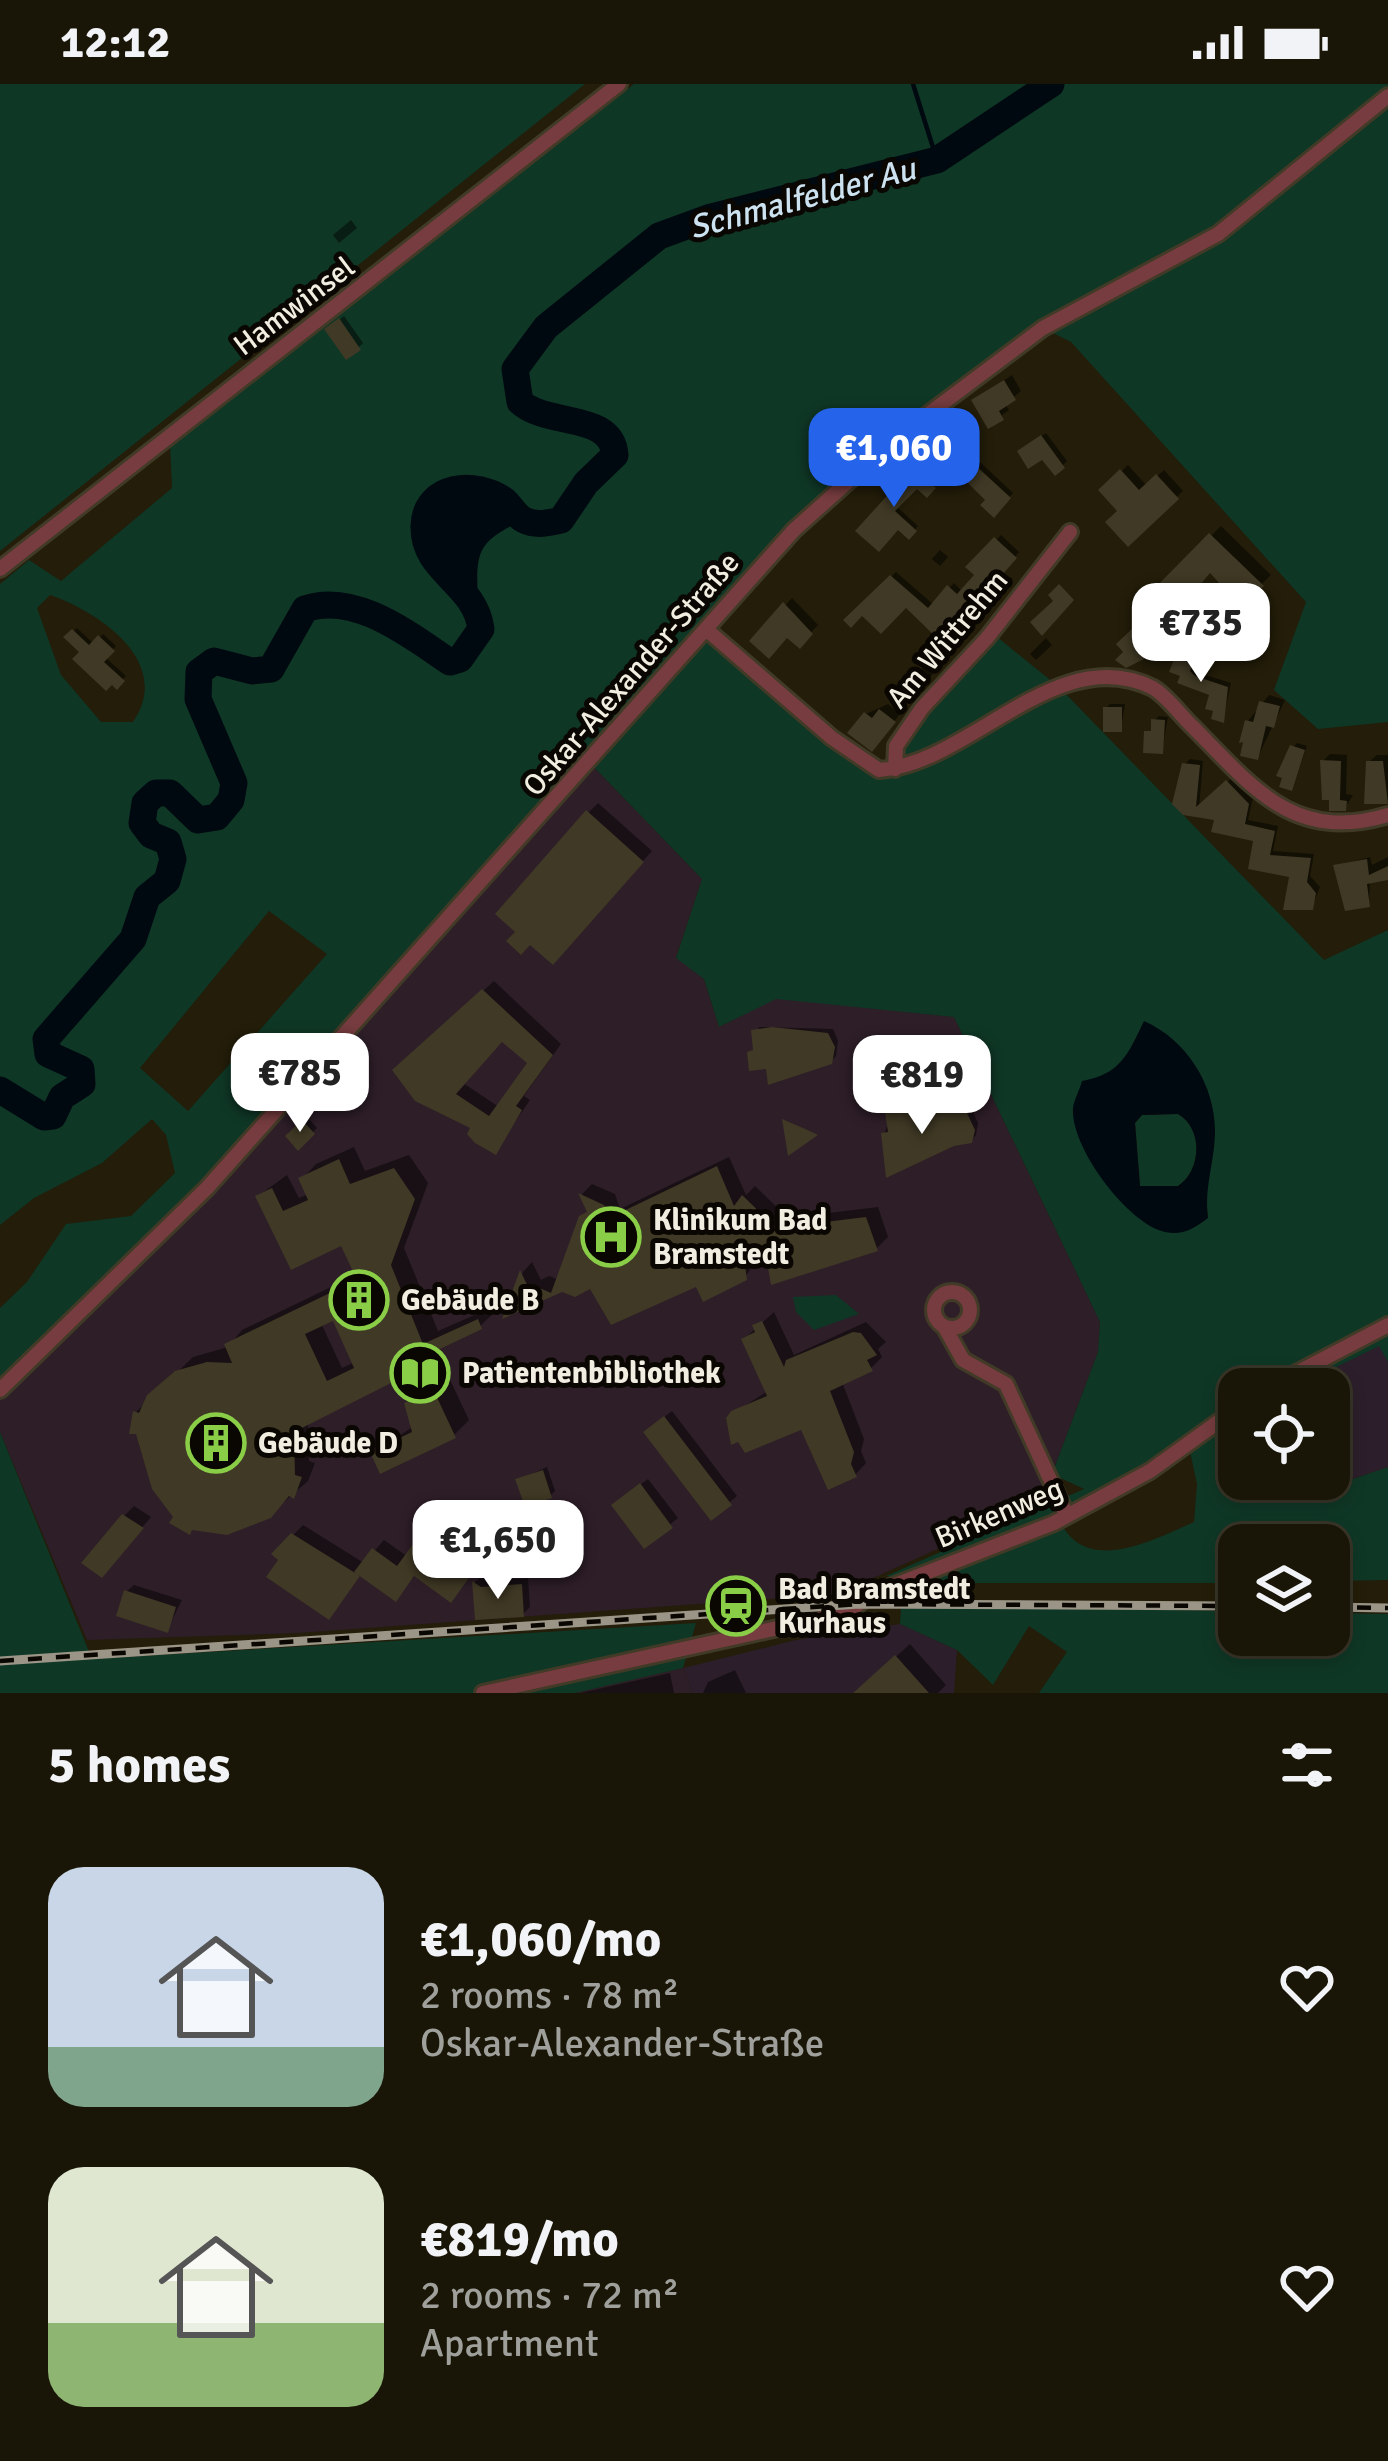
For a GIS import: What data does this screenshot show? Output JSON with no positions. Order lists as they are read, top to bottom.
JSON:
{
  "streets": {
    "street": [
      "Hamwinsel",
      "Am Wittrehm",
      "Oskar-Alexander-Straße",
      "Birkenweg"
    ]
  },
  "water": ["Schmalfelder Au"],
  "places": {
    "hospital": ["Klinikum Bad Bramstedt"],
    "building": ["Gebäude B", "Gebäude D"],
    "library": ["Patientenbibliothek"],
    "station": ["Bad Bramstedt Kurhaus"]
  },
  "page": {
    "status": "12:12",
    "price": [
      "€1,060",
      "€735",
      "€785",
      "€819",
      "€1,650"
    ],
    "heading": "5 homes",
    "list": [
      {
        "name": "€1,060/mo",
        "note": "2 rooms · 78 m² · Oskar-Alexander-Straße"
      },
      {
        "name": "€819/mo",
        "note": "2 rooms · 72 m² · Apartment"
      }
    ]
  }
}
